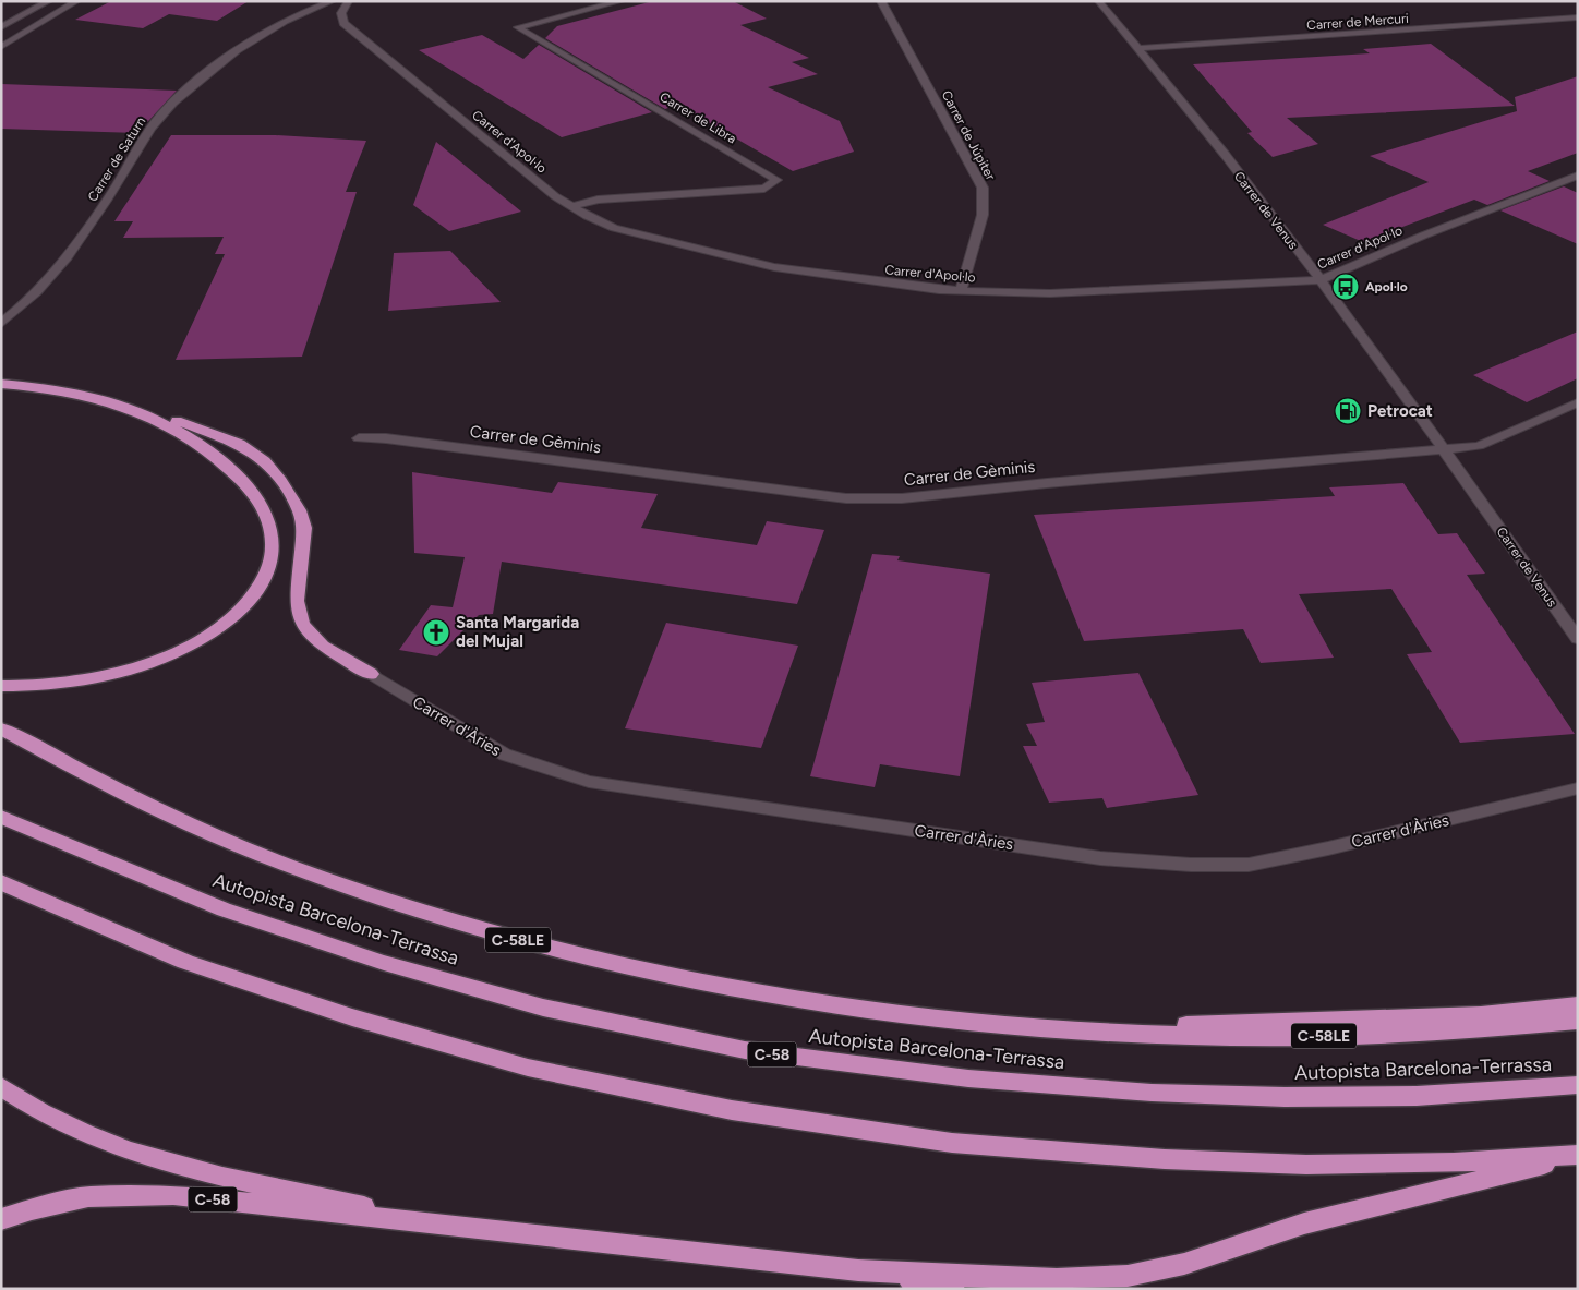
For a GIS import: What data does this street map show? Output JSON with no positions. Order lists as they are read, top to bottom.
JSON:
{
  "streets": {
    "highway": ["Autopista Barcelona-Terrassa", "C-58LE", "C-58"],
    "street": [
      "Carrer de Mercuri",
      "Carrer de Libra",
      "Carrer de Júpiter",
      "Carrer d'Apol·lo",
      "Carrer de Saturn",
      "Carrer de Venus",
      "Carrer de Gèminis",
      "Carrer d'Àries"
    ]
  },
  "crossings": [
    ["Carrer de Mercuri", "Carrer de Venus"],
    ["Carrer de Libra", "Carrer d'Apol·lo"],
    ["Carrer de Júpiter", "Carrer d'Apol·lo"],
    ["Carrer d'Apol·lo", "Carrer de Venus"],
    ["Carrer de Venus", "Carrer de Gèminis"]
  ],
  "places": {
    "bus stop": ["Apol·lo"],
    "fuel station": ["Petrocat"],
    "church": ["Santa Margarida del Mujal"]
  }
}
